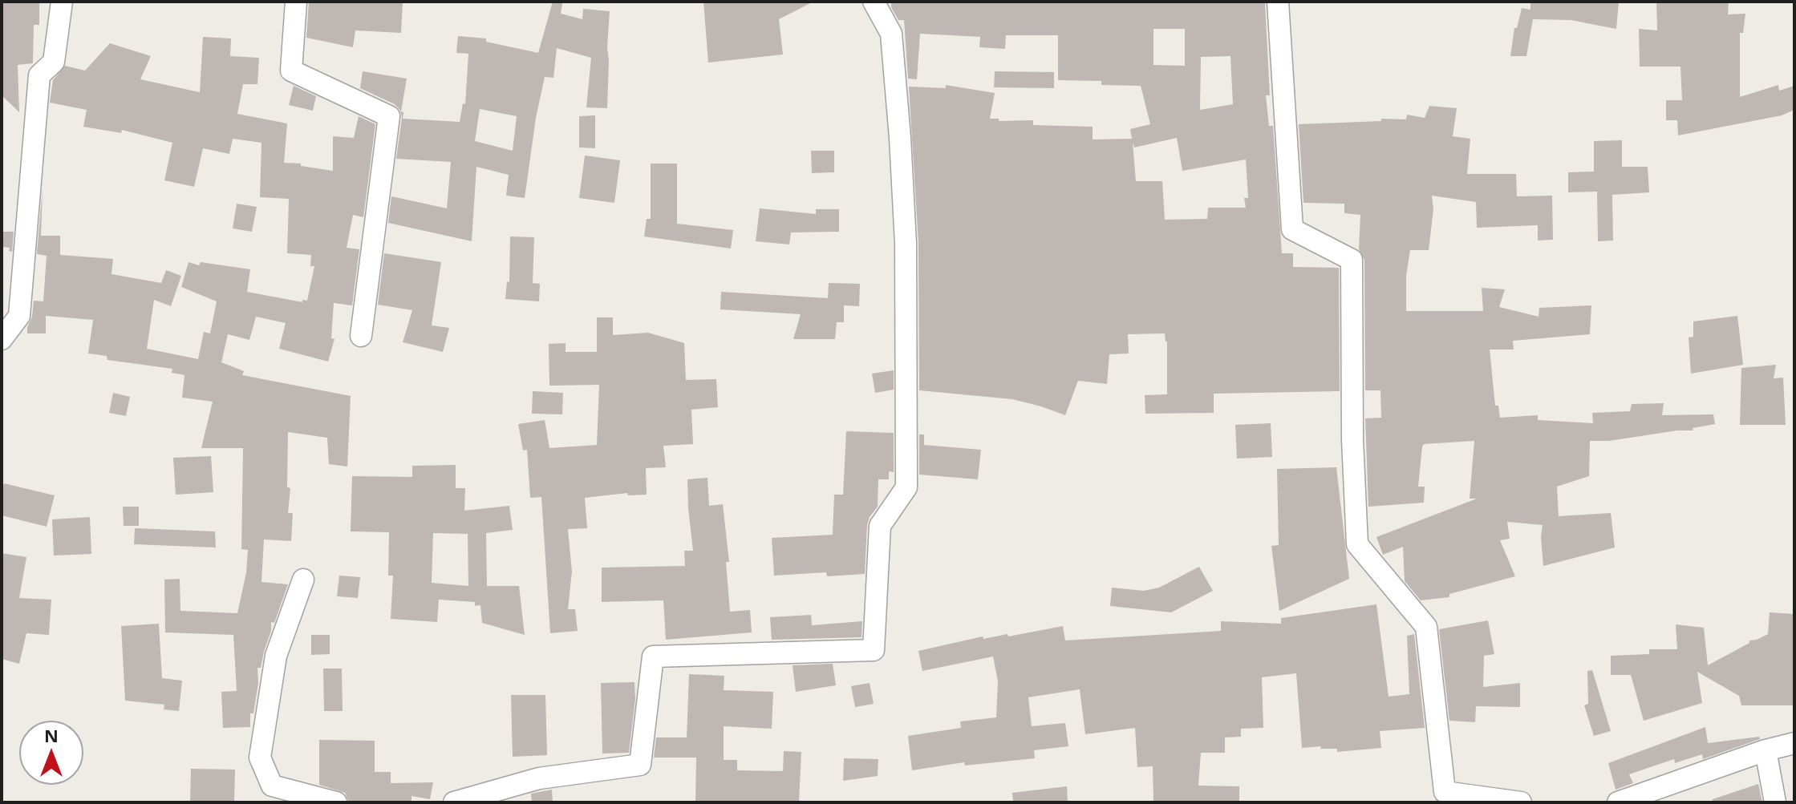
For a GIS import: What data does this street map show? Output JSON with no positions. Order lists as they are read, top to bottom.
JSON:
{
  "north": "top"
}
